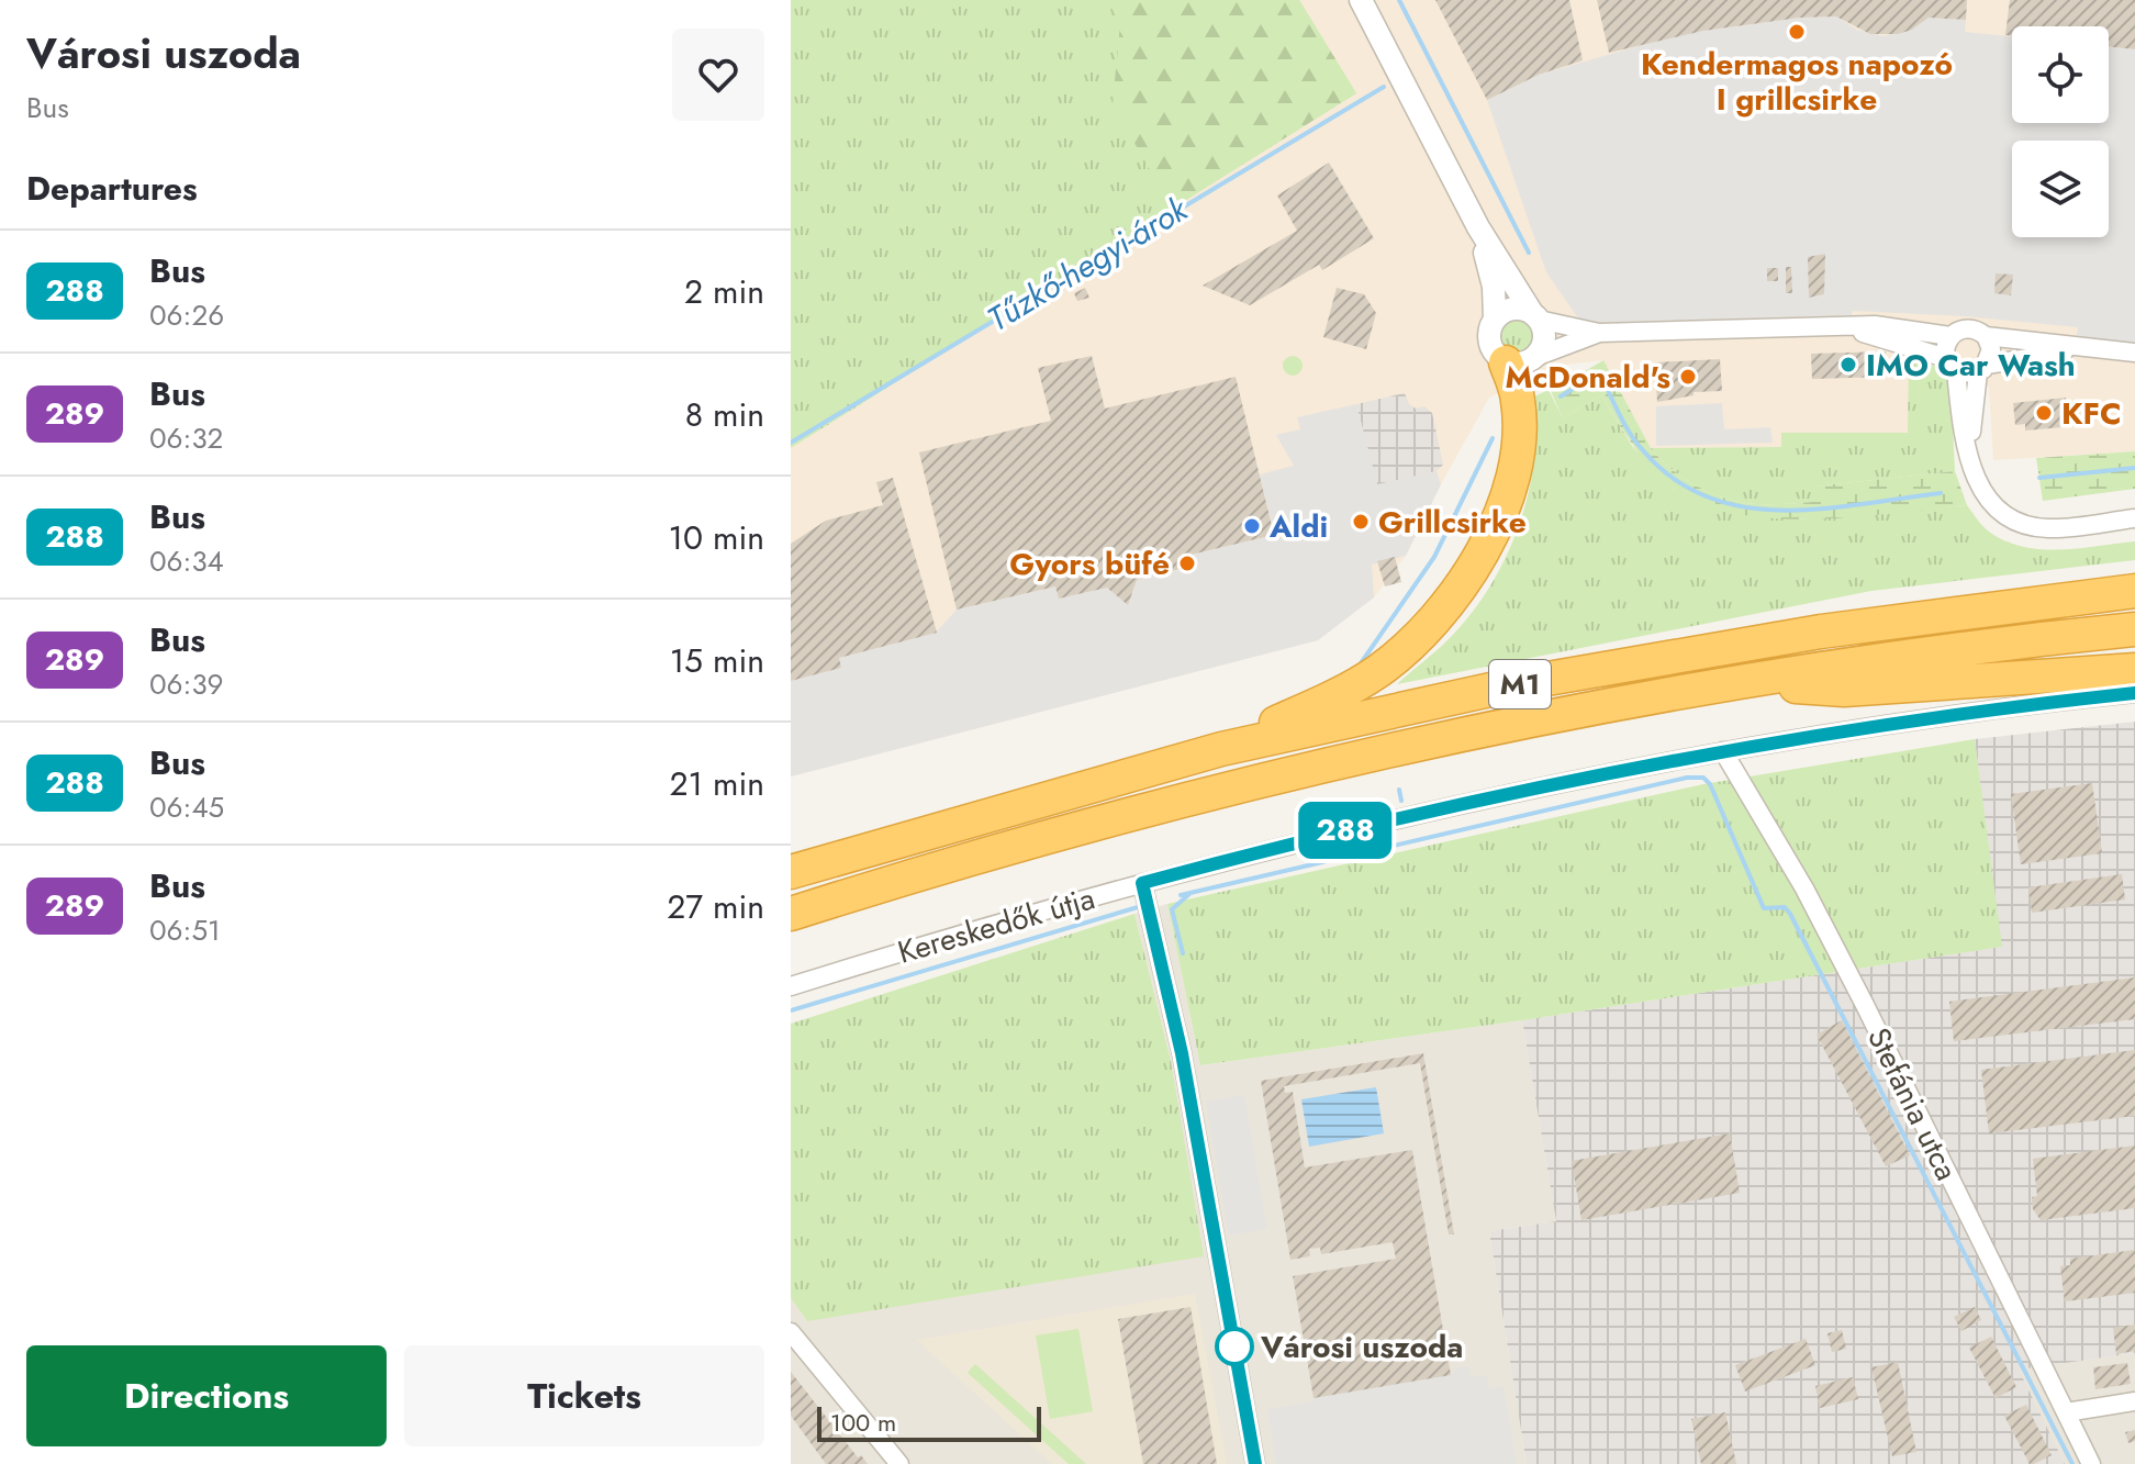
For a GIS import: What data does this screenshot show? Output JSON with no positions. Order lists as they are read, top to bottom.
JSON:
{
  "streets": {
    "highway": ["M1"],
    "street": ["Kereskedők útja", "Stefánia utca"]
  },
  "crossings": [
    ["Kereskedők útja", "Stefánia utca"]
  ],
  "water": ["Tűzkő-hegyi-árok"],
  "places": [
    "Kendermagos napozó I grillcsirke",
    "IMO Car Wash",
    "McDonald's",
    "KFC",
    "Grillcsirke",
    "Aldi",
    "Gyors büfé",
    "Városi uszoda"
  ],
  "lines": ["bus line 288"],
  "scale_bar": "100 m",
  "page": {
    "heading": [
      ["Városi uszoda", "Bus"],
      "Departures"
    ],
    "on_map": "288",
    "list": [
      {
        "mark": "288",
        "name": "Bus",
        "note": "06:26",
        "value": "2 min"
      },
      {
        "mark": "289",
        "name": "Bus",
        "note": "06:32",
        "value": "8 min"
      },
      {
        "mark": "288",
        "name": "Bus",
        "note": "06:34",
        "value": "10 min"
      },
      {
        "mark": "289",
        "name": "Bus",
        "note": "06:39",
        "value": "15 min"
      },
      {
        "mark": "288",
        "name": "Bus",
        "note": "06:45",
        "value": "21 min"
      },
      {
        "mark": "289",
        "name": "Bus",
        "note": "06:51",
        "value": "27 min"
      }
    ],
    "buttons": ["Directions", "Tickets"],
    "scale": "100 m"
  }
}
